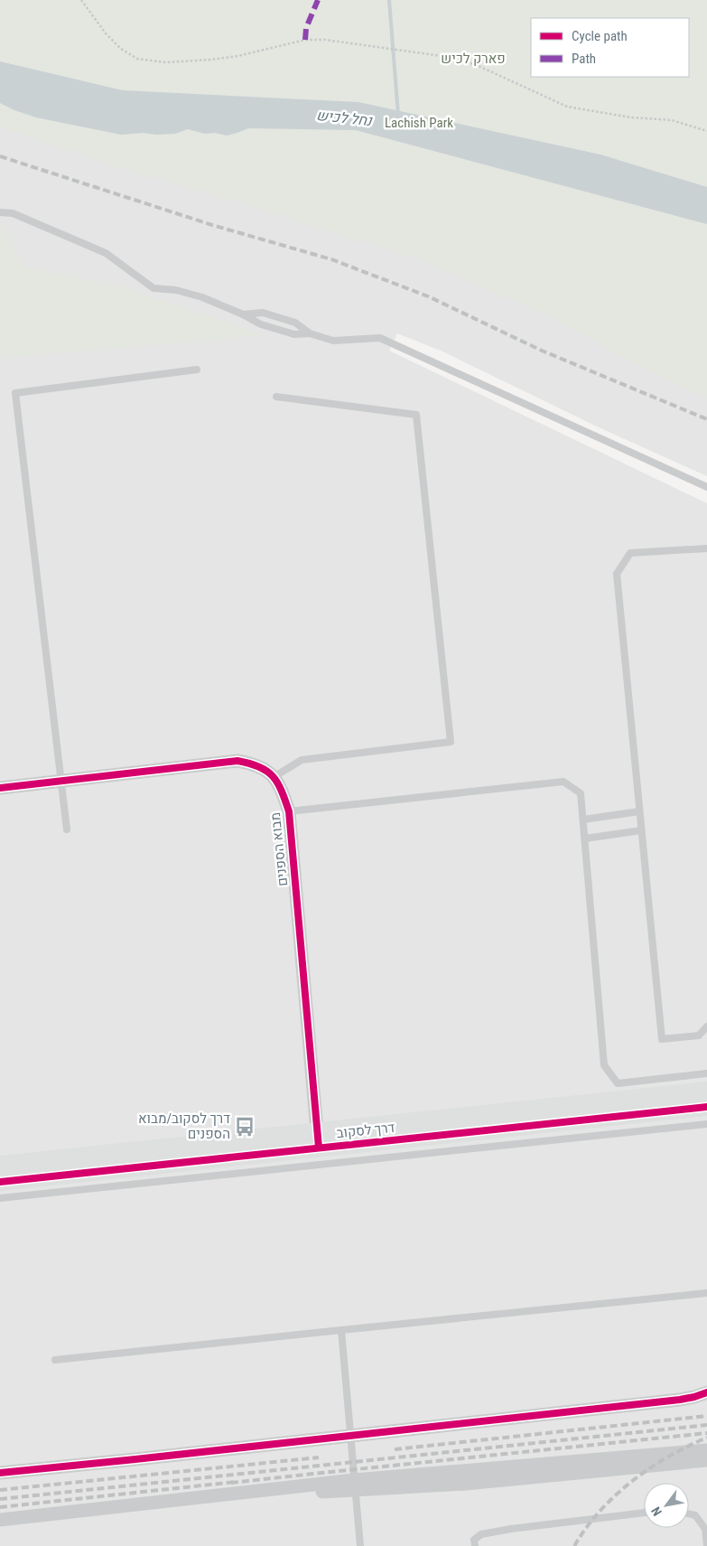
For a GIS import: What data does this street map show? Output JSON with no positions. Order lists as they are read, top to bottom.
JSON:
{
  "streets": {
    "street": ["מבוא הספנים", "דרך לסקוב"]
  },
  "crossings": [
    ["מבוא הספנים", "דרך לסקוב"]
  ],
  "water": ["נחל לכיש"],
  "parks": ["פארק לכיש", "Lachish Park"],
  "places": {
    "bus stop": ["דרך לסקוב/מבוא הספנים"]
  },
  "legend": ["Cycle path", "Path"],
  "north": "bottom left"
}
